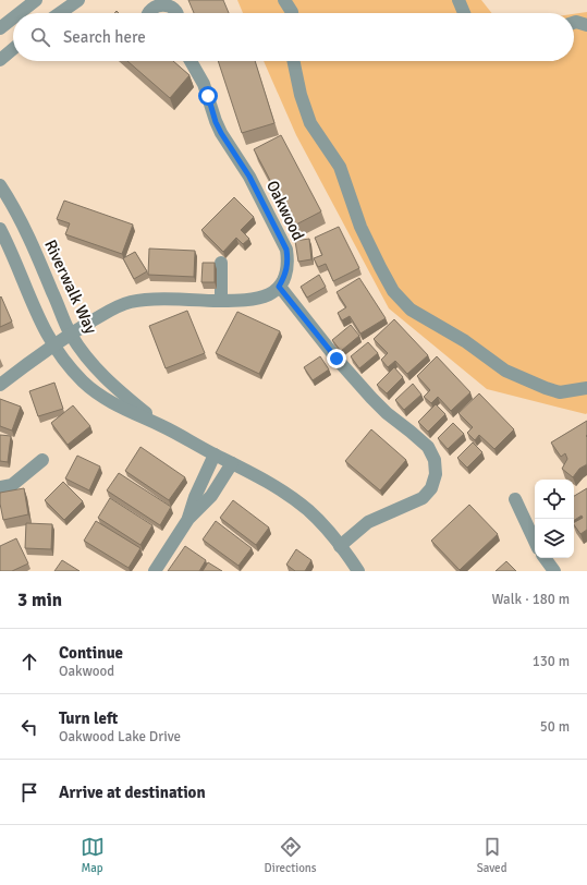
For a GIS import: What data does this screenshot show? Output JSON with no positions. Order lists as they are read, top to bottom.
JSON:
{
  "streets": {
    "street": ["Oakwood", "Riverwalk Way"]
  },
  "page": {
    "search": "Search here",
    "heading": ["3 min", "Walk · 180 m"],
    "list": [
      ["Continue", "Oakwood", "130 m"],
      ["Turn left", "Oakwood Lake Drive", "50 m"],
      "Arrive at destination"
    ],
    "nav": ["Map", "Directions", "Saved"]
  }
}
